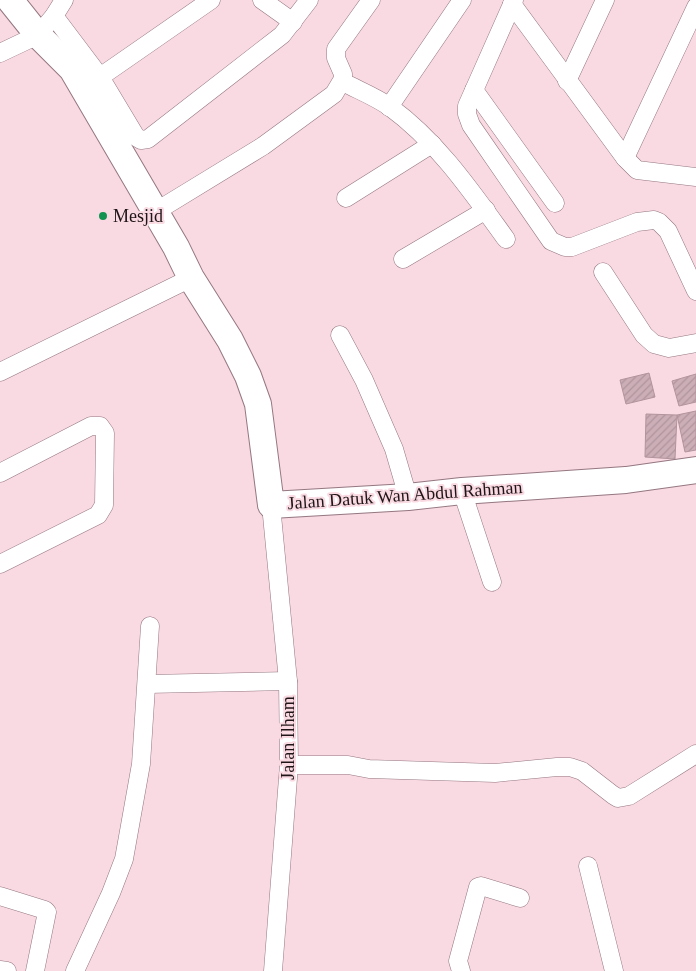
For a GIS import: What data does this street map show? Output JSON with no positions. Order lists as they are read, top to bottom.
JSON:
{
  "streets": {
    "street": ["Jalan Datuk Wan Abdul Rahman", "Jalan Ilham"]
  },
  "crossings": [
    ["Jalan Datuk Wan Abdul Rahman", "Jalan Ilham"]
  ],
  "places": ["Mesjid"]
}
